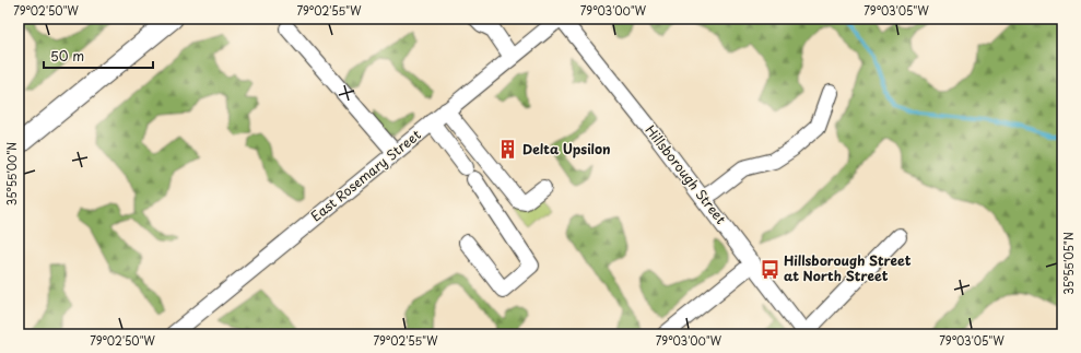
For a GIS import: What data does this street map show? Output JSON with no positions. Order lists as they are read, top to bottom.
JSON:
{
  "streets": {
    "street": ["Hillsborough Street", "East Rosemary Street"]
  },
  "crossings": [
    ["Hillsborough Street", "East Rosemary Street"]
  ],
  "places": {
    "building": ["Delta Upsilon"],
    "bus stop": ["Hillsborough Street at North Street"]
  },
  "scale_bar": "50 m",
  "coordinates": [
    "79°02'50\"W",
    "79°02'55\"W",
    "79°03'00\"W",
    "79°03'05\"W",
    "35°55'00\"N",
    "35°55'05\"N"
  ]
}
